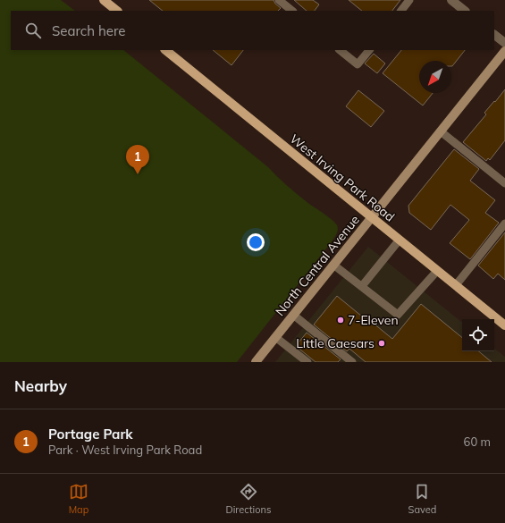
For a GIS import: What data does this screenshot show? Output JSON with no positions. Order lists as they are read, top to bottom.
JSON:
{
  "streets": {
    "main road": ["West Irving Park Road", "North Central Avenue"]
  },
  "crossings": [
    ["West Irving Park Road", "North Central Avenue"]
  ],
  "places": ["7-Eleven", "Little Caesars"],
  "north": "bottom left",
  "page": {
    "search": "Search here",
    "pins": "1",
    "heading": "Nearby",
    "list": [
      {
        "mark": "1",
        "name": "Portage Park",
        "note": "Park · West Irving Park Road",
        "value": "60 m"
      }
    ],
    "nav": ["Map", "Directions", "Saved"]
  }
}
